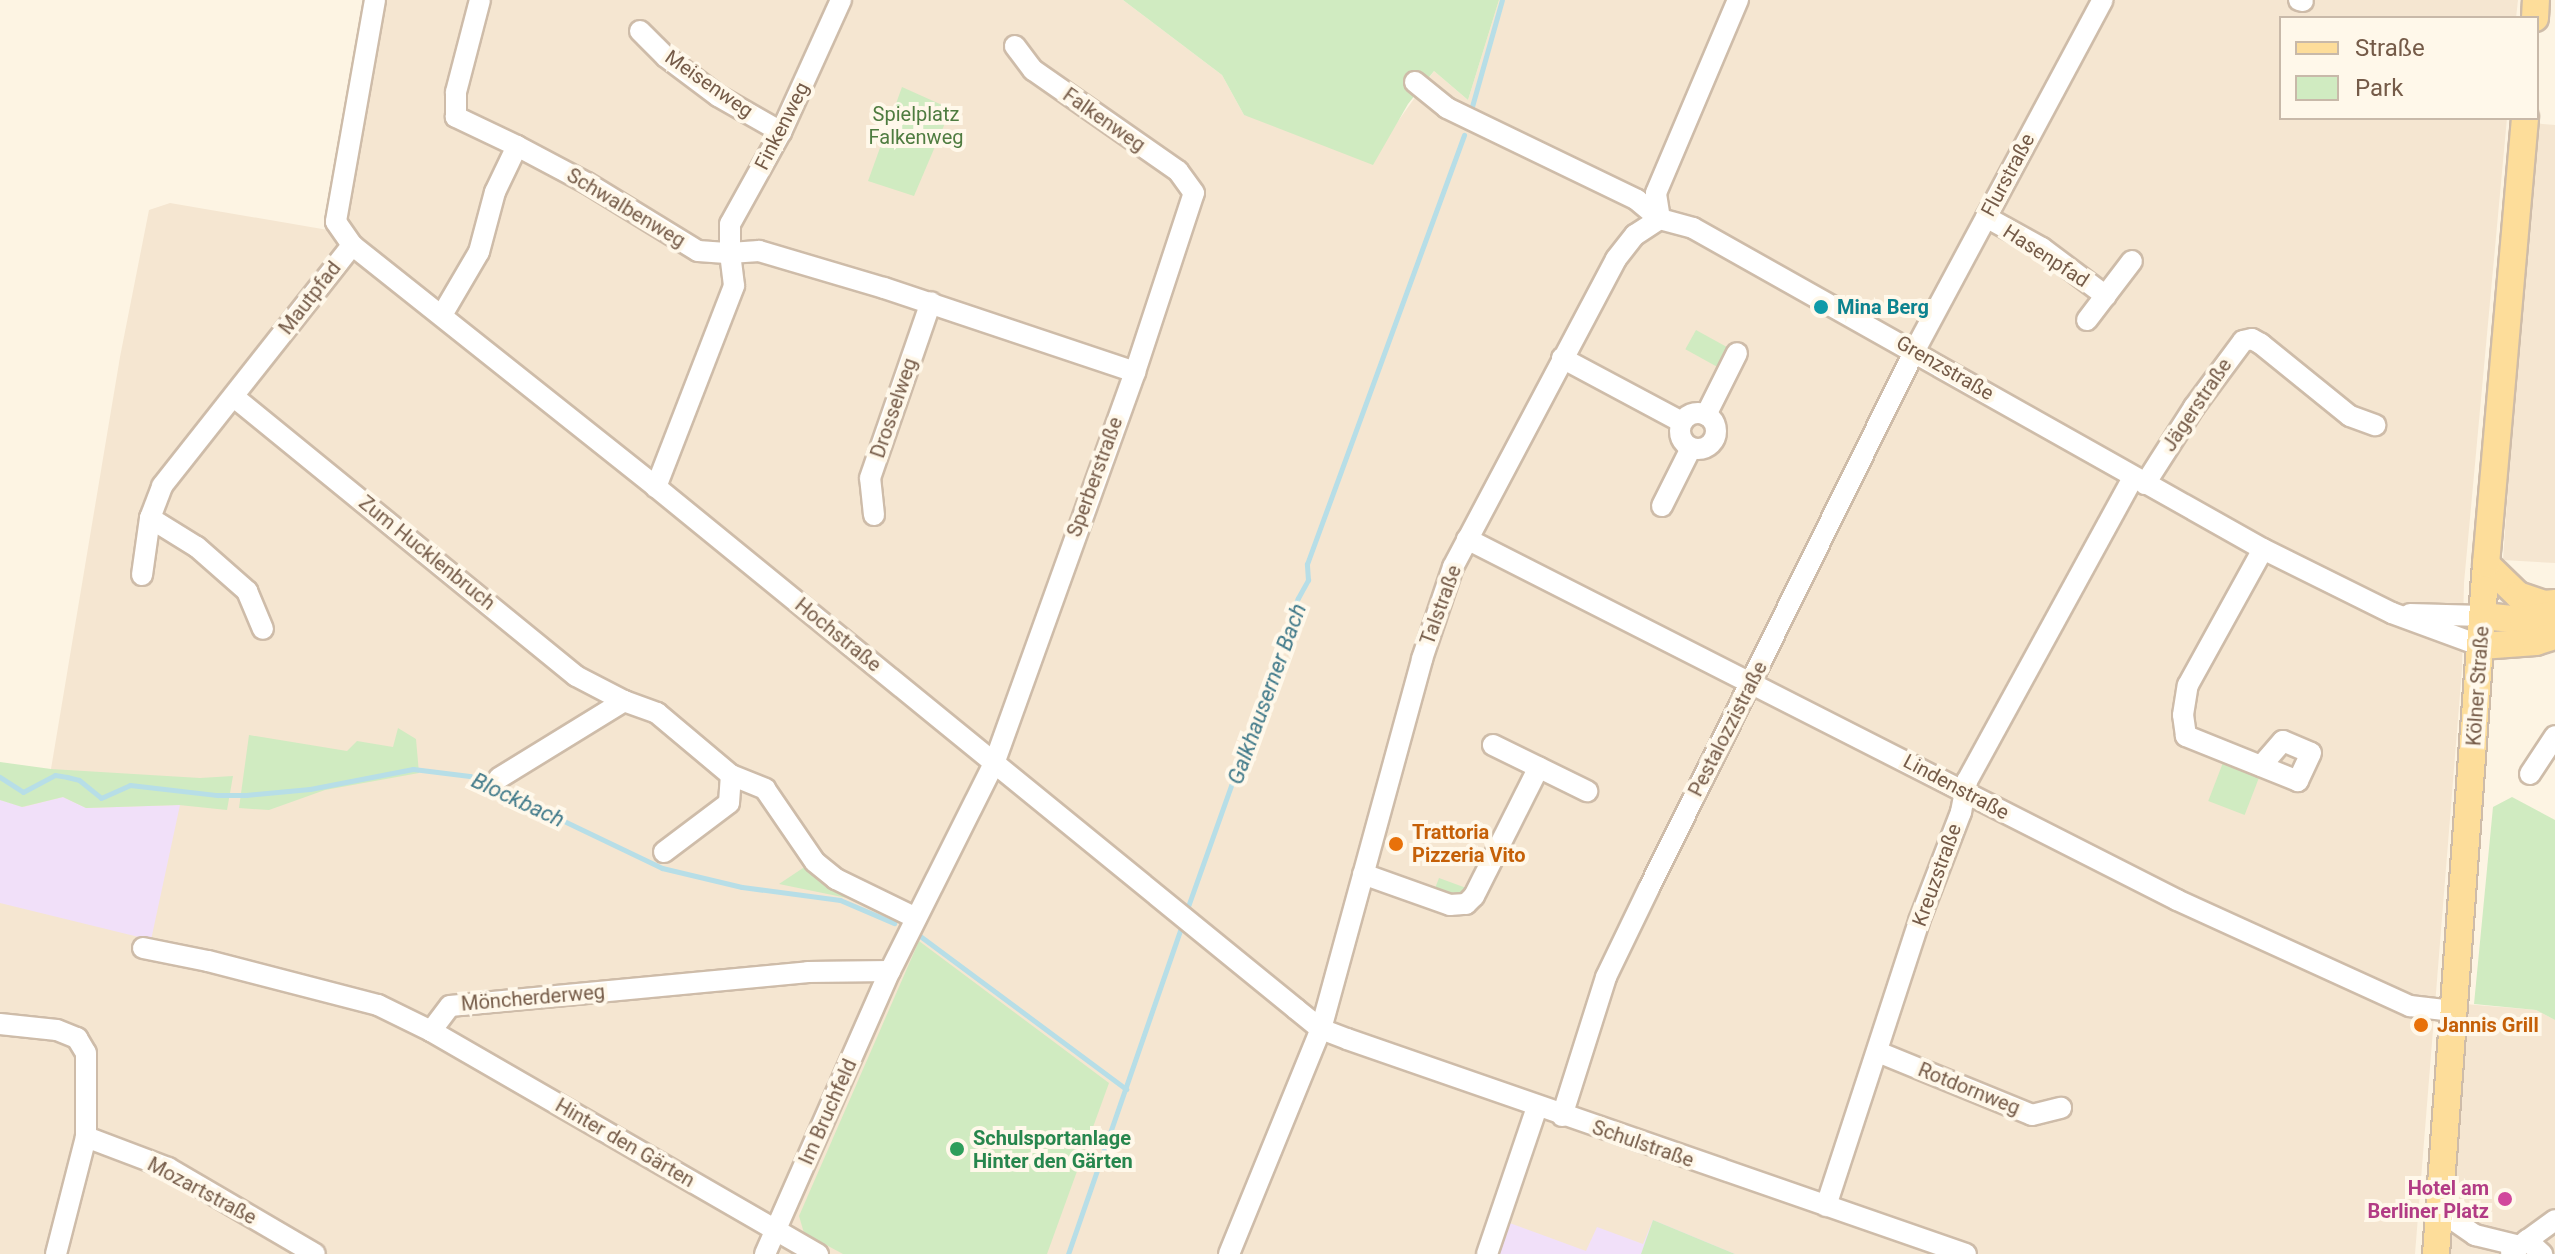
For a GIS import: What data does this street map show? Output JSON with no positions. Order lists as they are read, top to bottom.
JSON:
{
  "streets": {
    "main road": ["Kölner Straße"],
    "street": [
      "Meisenweg",
      "Falkenweg",
      "Finkenweg",
      "Flurstraße",
      "Schwalbenweg",
      "Hasenpfad",
      "Mautpfad",
      "Grenzstraße",
      "Jägerstraße",
      "Drosselweg",
      "Sperberstraße",
      "Zum Hucklenbruch",
      "Talstraße",
      "Hochstraße",
      "Pestalozzistraße",
      "Lindenstraße",
      "Kreuzstraße",
      "Möncherderweg",
      "Rotdornweg",
      "Im Bruchfeld",
      "Hinter den Gärten",
      "Schulstraße",
      "Mozartstraße"
    ]
  },
  "crossings": [
    ["Meisenweg", "Finkenweg"],
    ["Falkenweg", "Sperberstraße"],
    ["Finkenweg", "Schwalbenweg"],
    ["Flurstraße", "Hasenpfad"],
    ["Flurstraße", "Grenzstraße"],
    ["Flurstraße", "Pestalozzistraße"],
    ["Mautpfad", "Zum Hucklenbruch"],
    ["Mautpfad", "Hochstraße"],
    ["Grenzstraße", "Jägerstraße"],
    ["Grenzstraße", "Talstraße"],
    ["Grenzstraße", "Kölner Straße"],
    ["Grenzstraße", "Pestalozzistraße"],
    ["Grenzstraße", "Kreuzstraße"],
    ["Jägerstraße", "Kreuzstraße"],
    ["Sperberstraße", "Hochstraße"],
    ["Talstraße", "Hochstraße"],
    ["Talstraße", "Lindenstraße"],
    ["Talstraße", "Schulstraße"],
    ["Hochstraße", "Schulstraße"],
    ["Kölner Straße", "Lindenstraße"],
    ["Pestalozzistraße", "Lindenstraße"],
    ["Pestalozzistraße", "Schulstraße"],
    ["Lindenstraße", "Kreuzstraße"],
    ["Kreuzstraße", "Rotdornweg"],
    ["Kreuzstraße", "Schulstraße"],
    ["Möncherderweg", "Im Bruchfeld"],
    ["Möncherderweg", "Hinter den Gärten"],
    ["Im Bruchfeld", "Hinter den Gärten"]
  ],
  "water": ["Galkhauserner Bach", "Blockbach"],
  "parks": ["Spielplatz Falkenweg"],
  "places": [
    "Mina Berg",
    "Trattoria Pizzeria Vito",
    "Jannis Grill",
    "Schulsportanlage Hinter den Gärten",
    "Hotel am Berliner Platz"
  ],
  "legend": ["Straße", "Park"]
}
